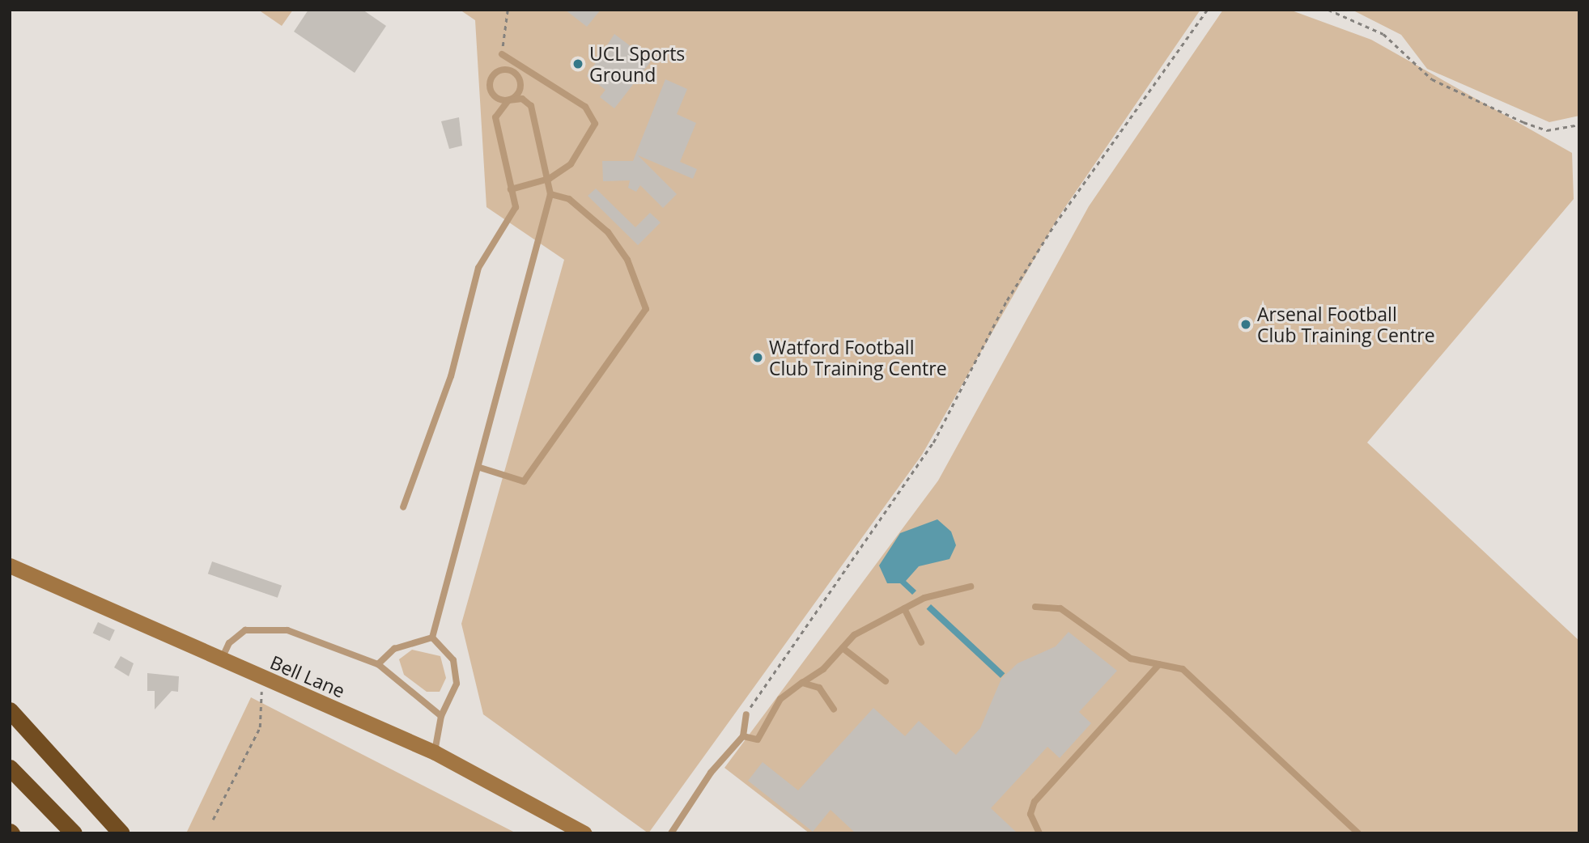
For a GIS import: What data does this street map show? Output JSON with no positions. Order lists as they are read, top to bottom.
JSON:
{
  "streets": {
    "main road": ["Bell Lane"]
  },
  "places": ["UCL Sports Ground", "Arsenal Football Club Training Centre", "Watford Football Club Training Centre"]
}
